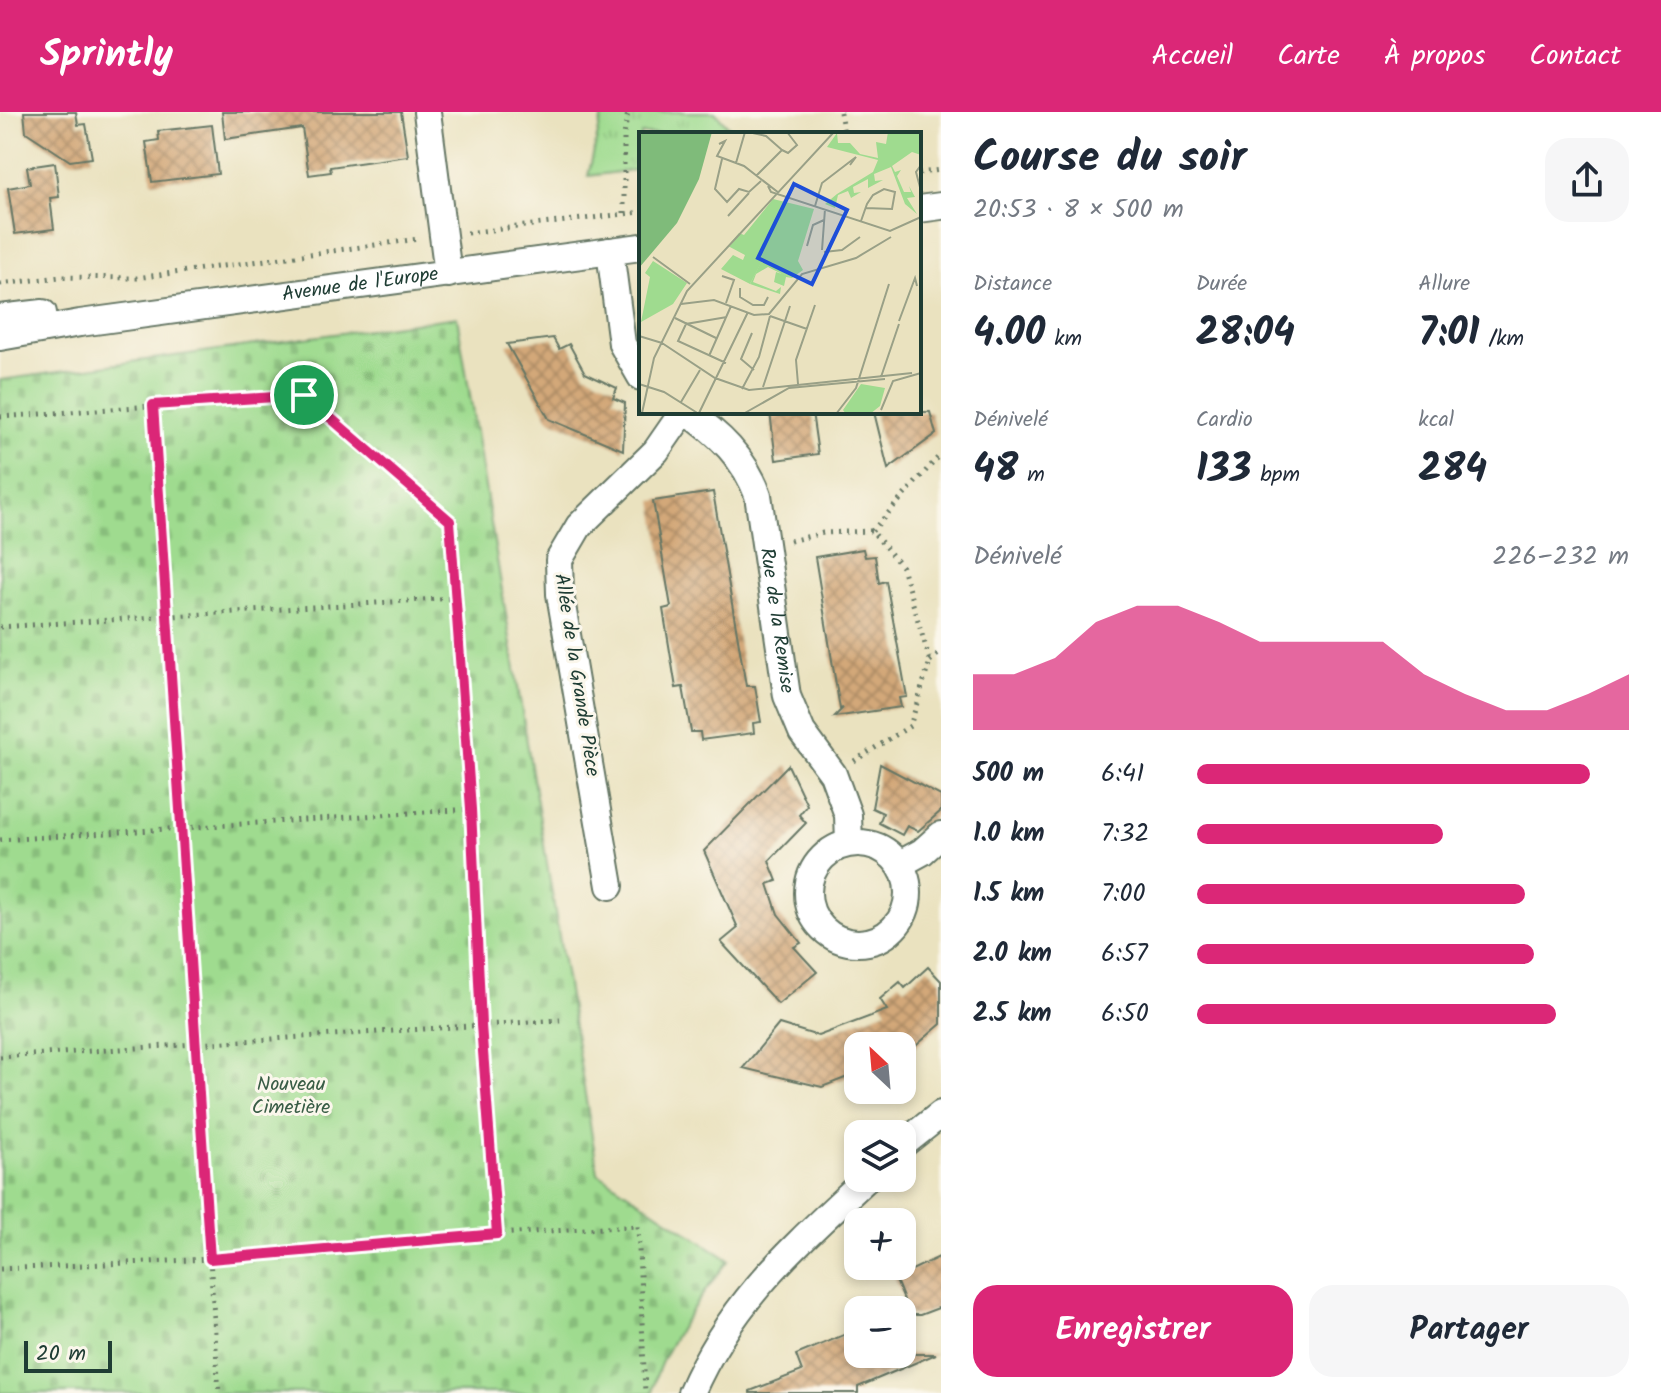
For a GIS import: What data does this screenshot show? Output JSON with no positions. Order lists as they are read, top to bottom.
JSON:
{
  "streets": {
    "street": ["Avenue de l'Europe", "Rue de la Remise", "Allée de la Grande Pièce"]
  },
  "parks": ["Nouveau Cimetière"],
  "scale_bar": "20 m",
  "north": "top left",
  "page": {
    "header": "Sprintly",
    "nav": [
      "Accueil",
      "Carte",
      "À propos",
      "Contact"
    ],
    "heading": ["Course du soir", "20:53 · 8 × 500 m"],
    "stats": [
      ["Distance", "4.00 km"],
      ["Durée", "28:04"],
      ["Allure", "7:01 /km"],
      ["Dénivelé", "48 m"],
      ["Cardio", "133 bpm"],
      ["kcal", "284"]
    ],
    "chart": ["Dénivelé", "226–232 m"],
    "list": [
      {
        "name": "500 m",
        "note": "6:41"
      },
      {
        "name": "1.0 km",
        "note": "7:32"
      },
      {
        "name": "1.5 km",
        "note": "7:00"
      },
      {
        "name": "2.0 km",
        "note": "6:57"
      },
      {
        "name": "2.5 km",
        "note": "6:50"
      }
    ],
    "map_buttons": ["+", "−"],
    "buttons": ["Enregistrer", "Partager"],
    "scale": "20 m"
  }
}
